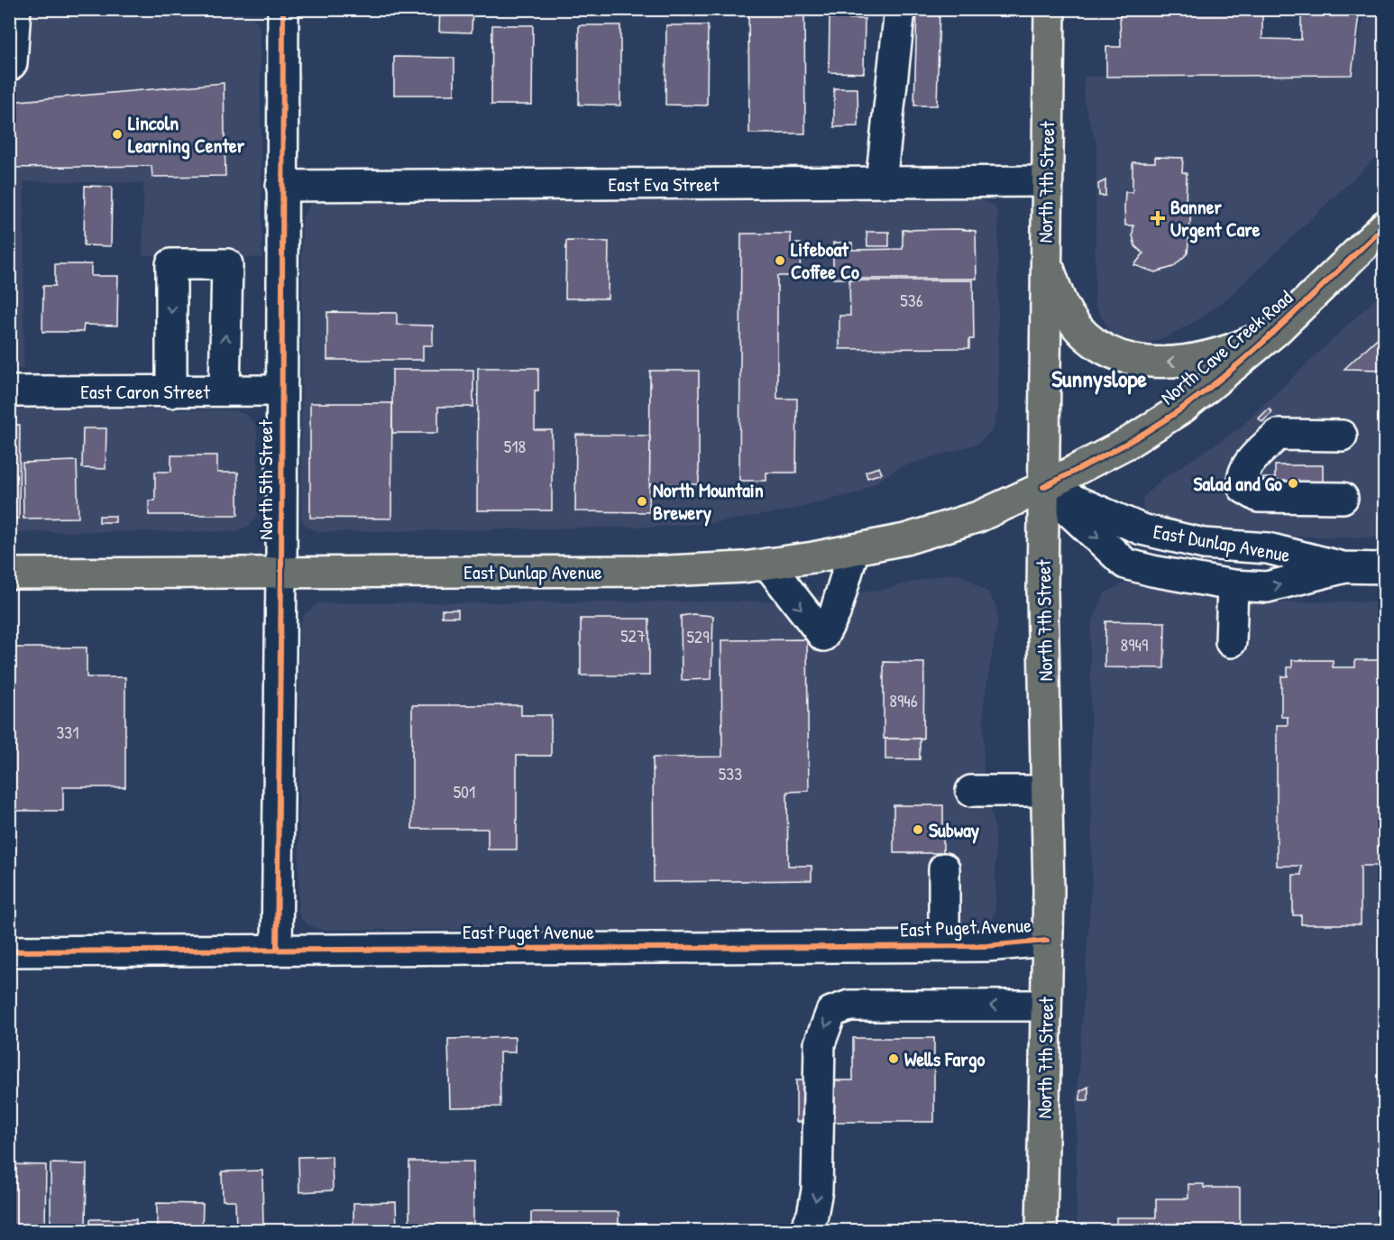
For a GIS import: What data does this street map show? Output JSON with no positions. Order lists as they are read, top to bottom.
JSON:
{
  "streets": {
    "main road": ["North 7th Street", "North Cave Creek Road", "East Dunlap Avenue"],
    "street": [
      "East Eva Street",
      "East Caron Street",
      "North 5th Street",
      "East Puget Avenue"
    ]
  },
  "crossings": [
    ["North 7th Street", "East Eva Street"],
    ["North 7th Street", "North Cave Creek Road"],
    ["North 7th Street", "East Dunlap Avenue"],
    ["North 7th Street", "East Puget Avenue"],
    ["East Eva Street", "North 5th Street"],
    ["North Cave Creek Road", "East Dunlap Avenue"],
    ["East Caron Street", "North 5th Street"],
    ["North 5th Street", "East Dunlap Avenue"],
    ["North 5th Street", "East Puget Avenue"]
  ],
  "districts": ["Sunnyslope"],
  "places": {
    "other": [
      "Lincoln Learning Center",
      "Lifeboat Coffee Co",
      "Salad and Go",
      "North Mountain Brewery",
      "Subway",
      "Wells Fargo"
    ],
    "health": ["Banner Urgent Care"]
  },
  "house_numbers": [
    "536",
    "518",
    "527",
    "529",
    "8949",
    "8946",
    "331",
    "533",
    "501"
  ]
}
